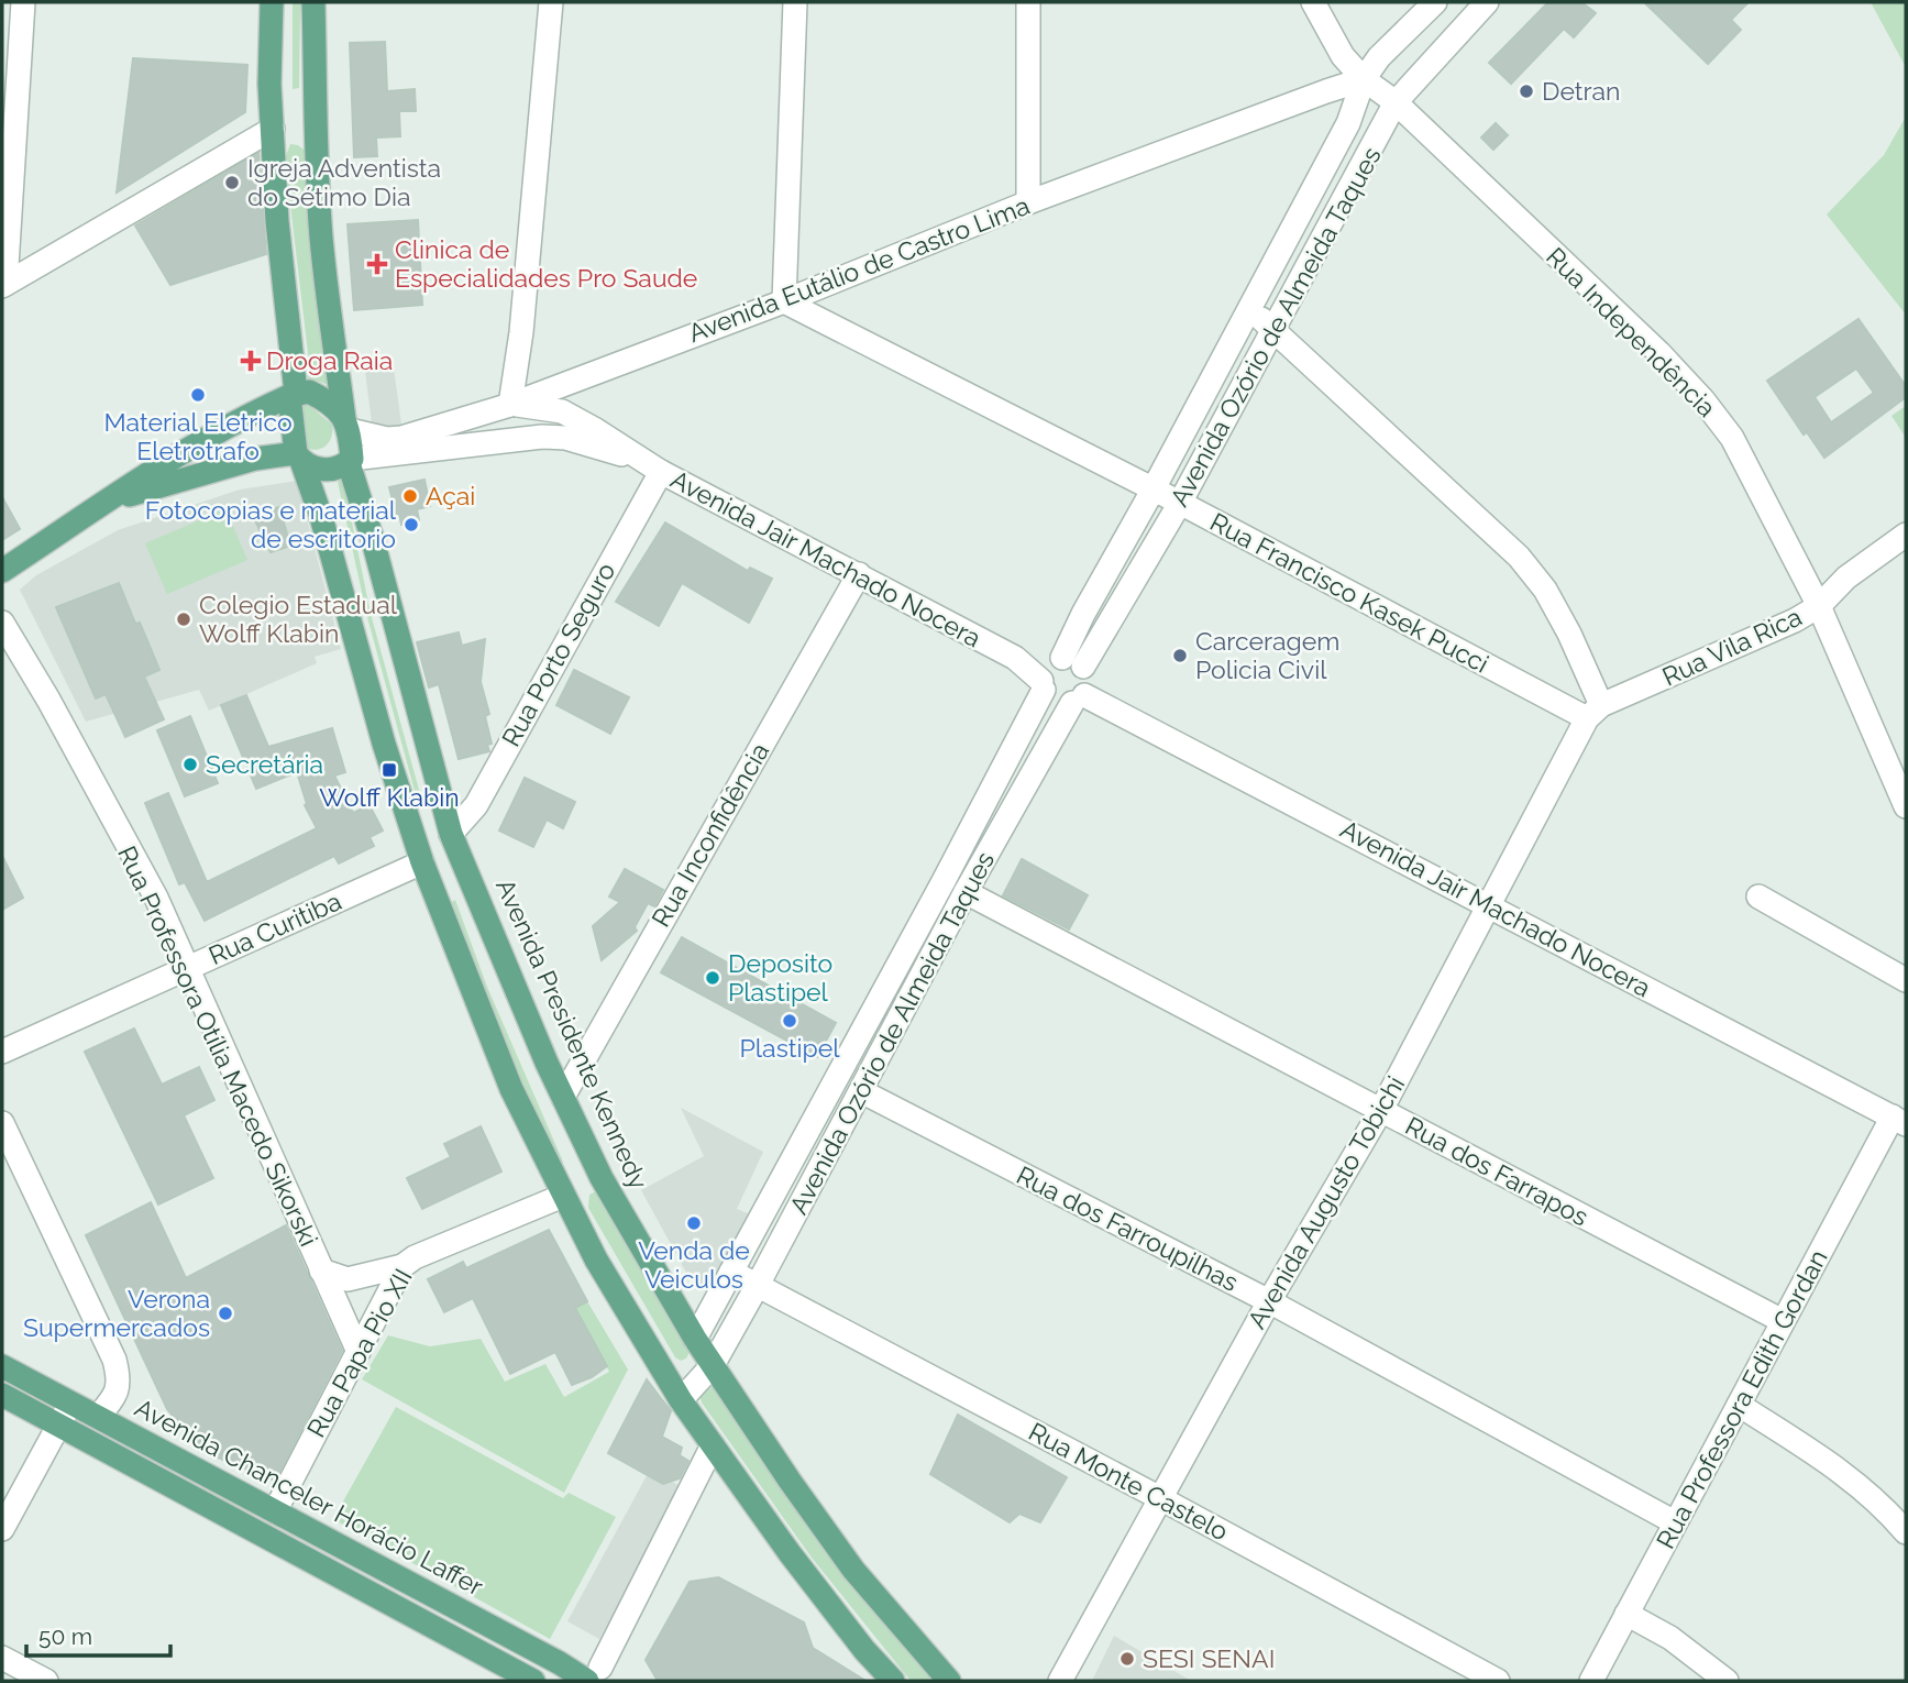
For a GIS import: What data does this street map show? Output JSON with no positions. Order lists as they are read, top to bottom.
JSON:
{
  "streets": {
    "main road": ["Avenida Presidente Kennedy", "Avenida Chanceler Horácio Laffer"],
    "street": [
      "Avenida Eutálio de Castro Lima",
      "Avenida Ozório de Almeida Taques",
      "Rua Independência",
      "Avenida Jair Machado Nocera",
      "Rua Francisco Kasek Pucci",
      "Rua Vila Rica",
      "Rua Porto Seguro",
      "Rua Inconfidência",
      "Rua Curitiba",
      "Rua Professora Otília Macedo Sikorski",
      "Rua dos Farrapos",
      "Avenida Augusto Tobichi",
      "Rua dos Farroupilhas",
      "Rua Papa Pio XII",
      "Rua Professora Edith Gordan",
      "Rua Monte Castelo"
    ]
  },
  "crossings": [
    ["Avenida Eutálio de Castro Lima", "Avenida Ozório de Almeida Taques"],
    ["Avenida Eutálio de Castro Lima", "Rua Independência"],
    ["Avenida Eutálio de Castro Lima", "Avenida Jair Machado Nocera"],
    ["Avenida Eutálio de Castro Lima", "Rua Francisco Kasek Pucci"],
    ["Avenida Eutálio de Castro Lima", "Avenida Presidente Kennedy"],
    ["Avenida Ozório de Almeida Taques", "Rua Independência"],
    ["Avenida Ozório de Almeida Taques", "Avenida Jair Machado Nocera"],
    ["Avenida Ozório de Almeida Taques", "Rua Francisco Kasek Pucci"],
    ["Avenida Ozório de Almeida Taques", "Avenida Presidente Kennedy"],
    ["Avenida Ozório de Almeida Taques", "Rua dos Farrapos"],
    ["Avenida Ozório de Almeida Taques", "Rua dos Farroupilhas"],
    ["Avenida Ozório de Almeida Taques", "Rua Monte Castelo"],
    ["Rua Independência", "Rua Vila Rica"],
    ["Avenida Jair Machado Nocera", "Rua Porto Seguro"],
    ["Avenida Jair Machado Nocera", "Rua Inconfidência"],
    ["Avenida Jair Machado Nocera", "Avenida Presidente Kennedy"],
    ["Avenida Jair Machado Nocera", "Avenida Augusto Tobichi"],
    ["Avenida Jair Machado Nocera", "Rua Professora Edith Gordan"],
    ["Rua Francisco Kasek Pucci", "Rua Vila Rica"],
    ["Rua Francisco Kasek Pucci", "Avenida Augusto Tobichi"],
    ["Rua Vila Rica", "Avenida Augusto Tobichi"],
    ["Rua Porto Seguro", "Avenida Presidente Kennedy"],
    ["Rua Inconfidência", "Avenida Presidente Kennedy"],
    ["Rua Curitiba", "Rua Professora Otília Macedo Sikorski"],
    ["Rua Professora Otília Macedo Sikorski", "Rua Papa Pio XII"],
    ["Rua dos Farrapos", "Avenida Augusto Tobichi"],
    ["Rua dos Farrapos", "Rua Professora Edith Gordan"],
    ["Avenida Augusto Tobichi", "Rua dos Farroupilhas"],
    ["Avenida Augusto Tobichi", "Rua Monte Castelo"],
    ["Rua dos Farroupilhas", "Rua Professora Edith Gordan"],
    ["Rua Papa Pio XII", "Avenida Chanceler Horácio Laffer"]
  ],
  "places": {
    "other": [
      "Detran",
      "Igreja Adventista do Sétimo Dia",
      "Material Eletrico Eletrotrafo",
      "Açai",
      "Fotocopias e material de escritorio",
      "Colegio Estadual Wolff Klabin",
      "Carceragem Policia Civil",
      "Secretária",
      "Deposito Plastipel",
      "Plastipel",
      "Venda de Veiculos",
      "Verona Supermercados",
      "SESI SENAI"
    ],
    "health": ["Clinica de Especialidades Pro Saude", "Droga Raia"],
    "transit": ["Wolff Klabin"]
  },
  "scale_bar": "50 m"
}
